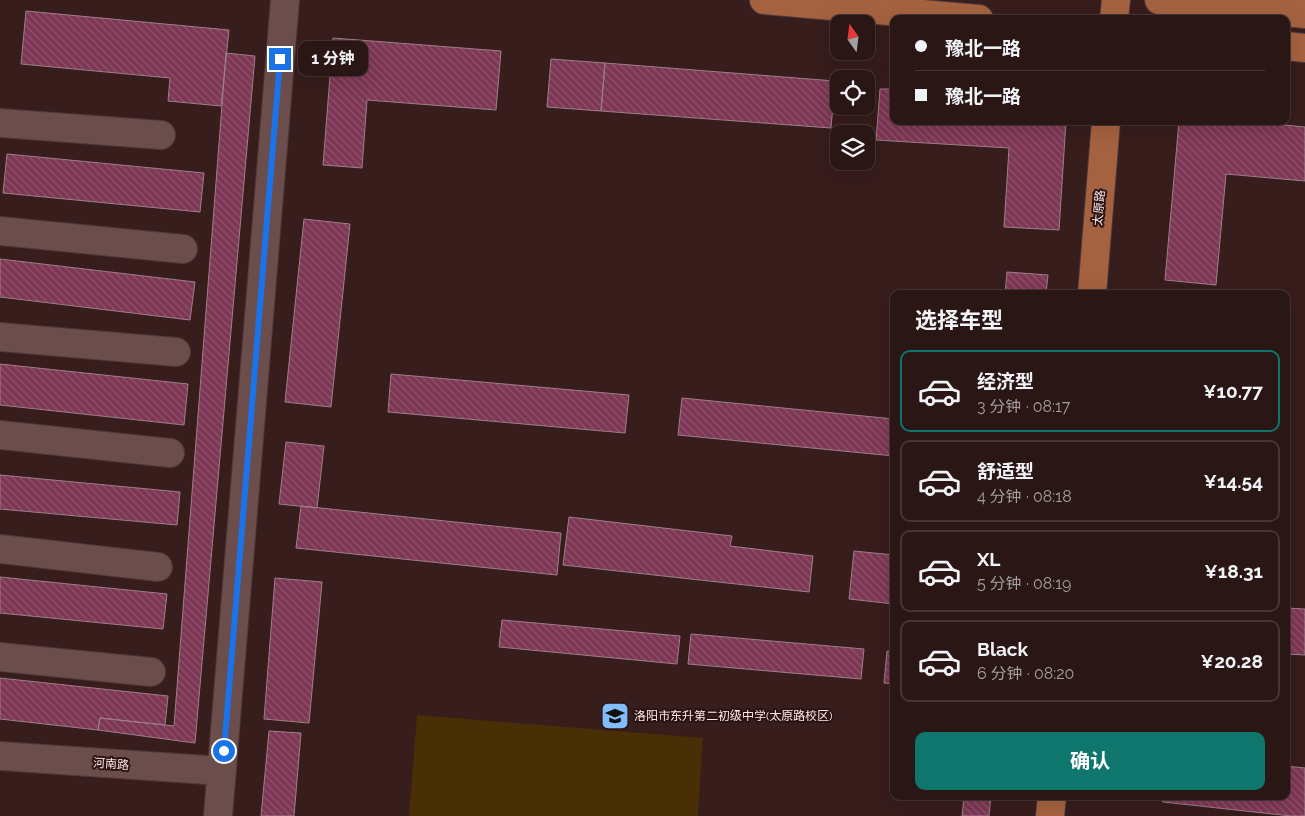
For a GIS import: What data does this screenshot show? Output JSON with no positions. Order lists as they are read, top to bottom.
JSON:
{
  "streets": {
    "main road": ["太原路"],
    "street": ["河南路"]
  },
  "places": {
    "school or university": ["洛阳市东升第二初级中学(太原路校区)"]
  },
  "north": "top",
  "page": {
    "banner": ["豫北一路", "豫北一路"],
    "bubble": "1 分钟",
    "heading": "选择车型",
    "list": [
      {
        "name": "经济型",
        "note": "3 分钟 · 08:17",
        "value": "¥10.77"
      },
      {
        "name": "舒适型",
        "note": "4 分钟 · 08:18",
        "value": "¥14.54"
      },
      {
        "name": "XL",
        "note": "5 分钟 · 08:19",
        "value": "¥18.31"
      },
      {
        "name": "Black",
        "note": "6 分钟 · 08:20",
        "value": "¥20.28"
      }
    ],
    "buttons": "确认"
  }
}
